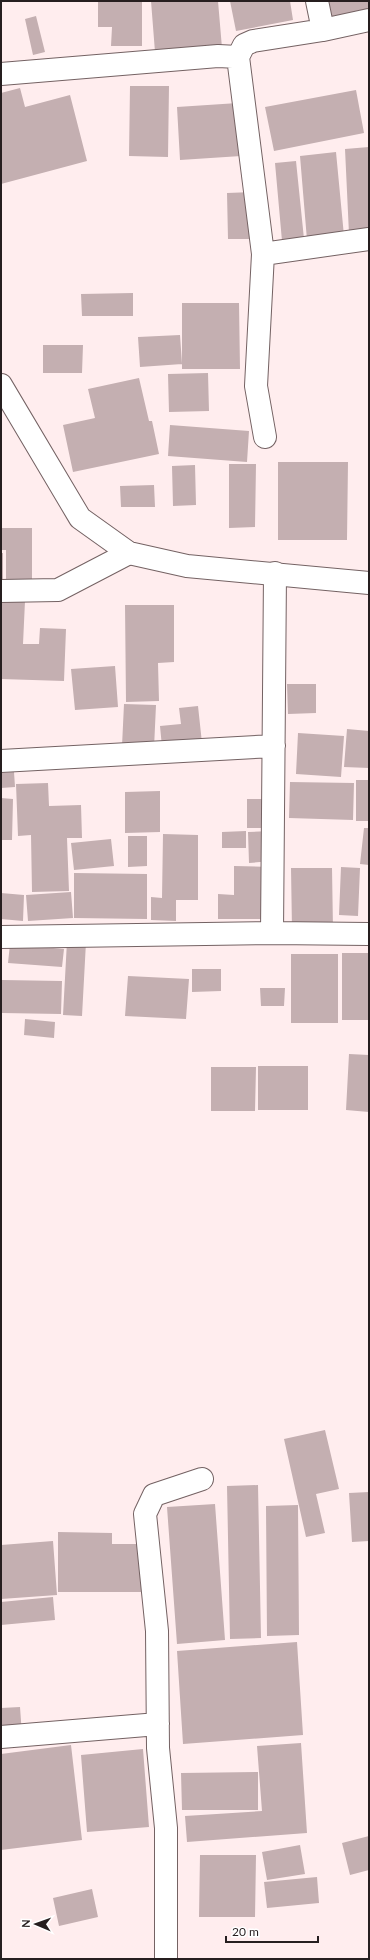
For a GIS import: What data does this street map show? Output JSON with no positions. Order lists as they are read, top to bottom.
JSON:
{
  "scale_bar": "20 m",
  "north": "left"
}
